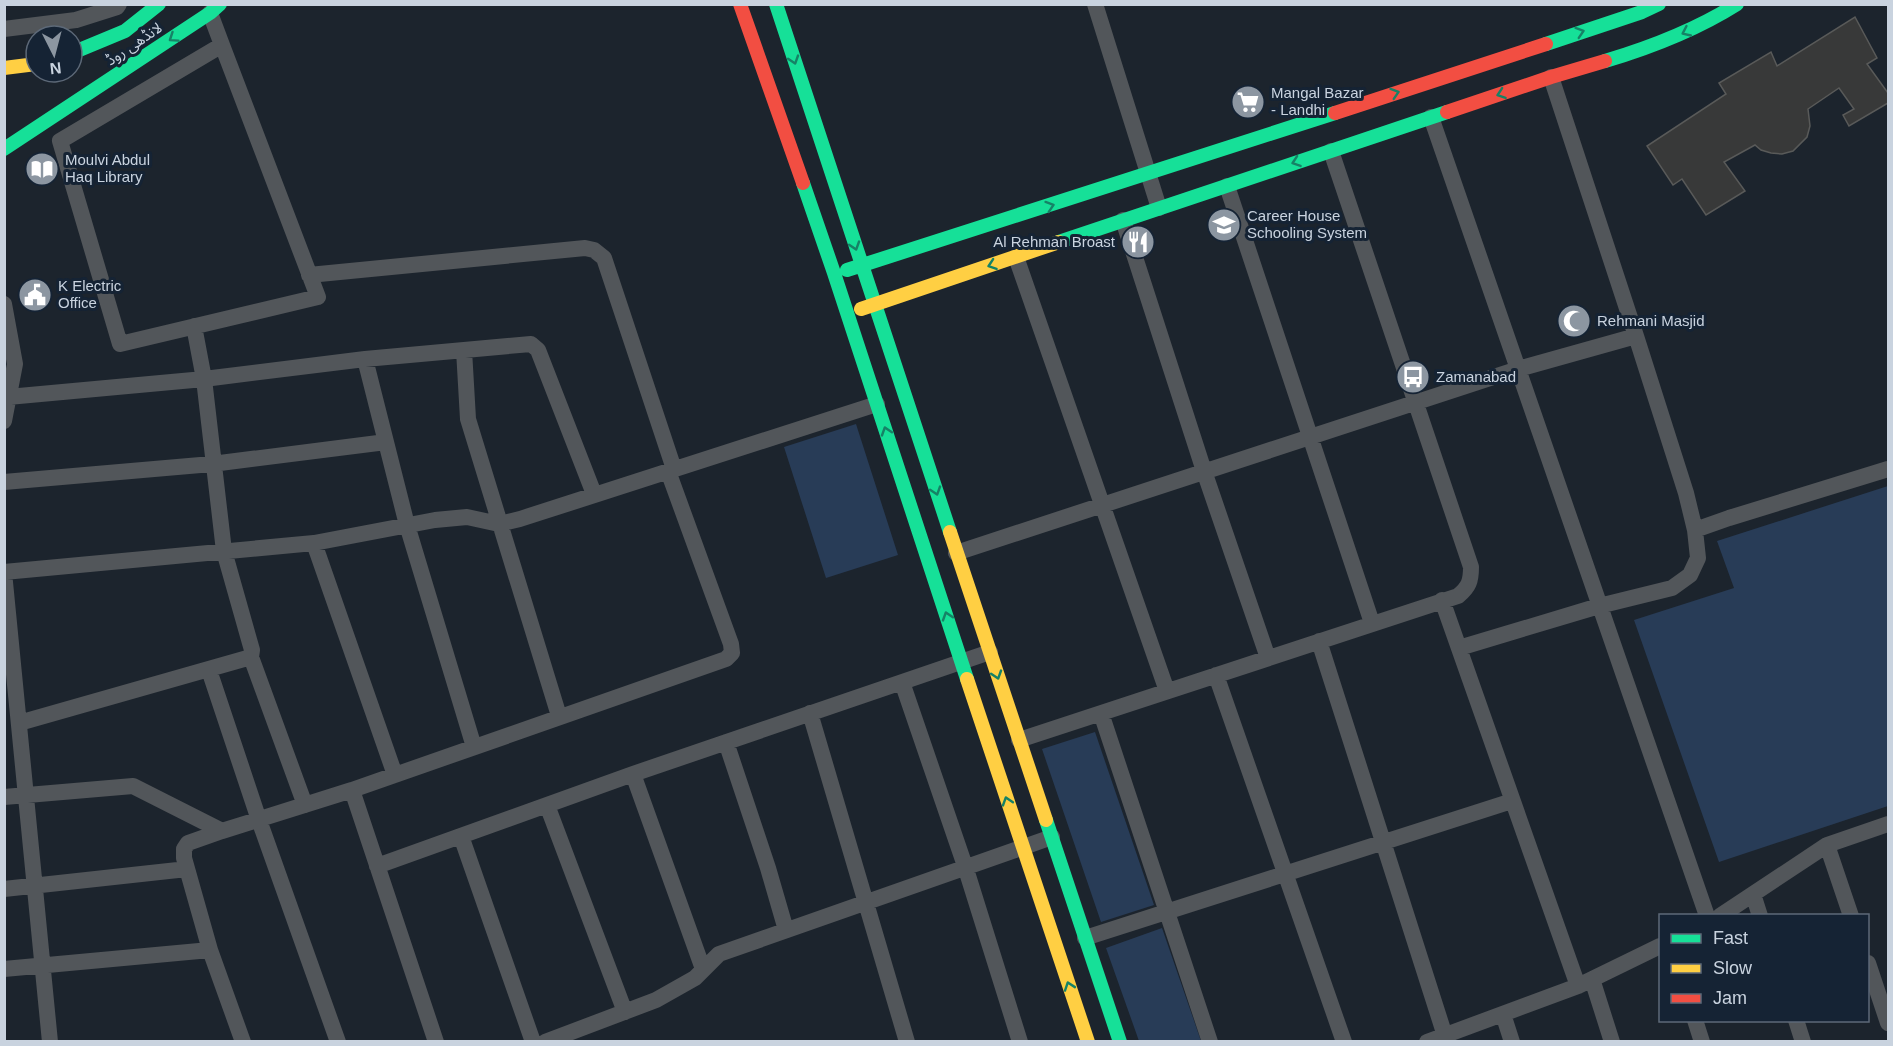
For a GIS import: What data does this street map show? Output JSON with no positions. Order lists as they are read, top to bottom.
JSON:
{
  "streets": {
    "main road": ["لانڈھی روڈ"]
  },
  "places": {
    "supermarket": ["Mangal Bazar - Landhi"],
    "library": ["Moulvi Abdul Haq Library"],
    "school or university": ["Career House Schooling System"],
    "restaurant": ["Al Rehman Broast"],
    "public building": ["K Electric Office"],
    "mosque": ["Rehmani Masjid"],
    "bus stop": ["Zamanabad"]
  },
  "legend": ["Fast", "Slow", "Jam"],
  "north": "bottom"
}
